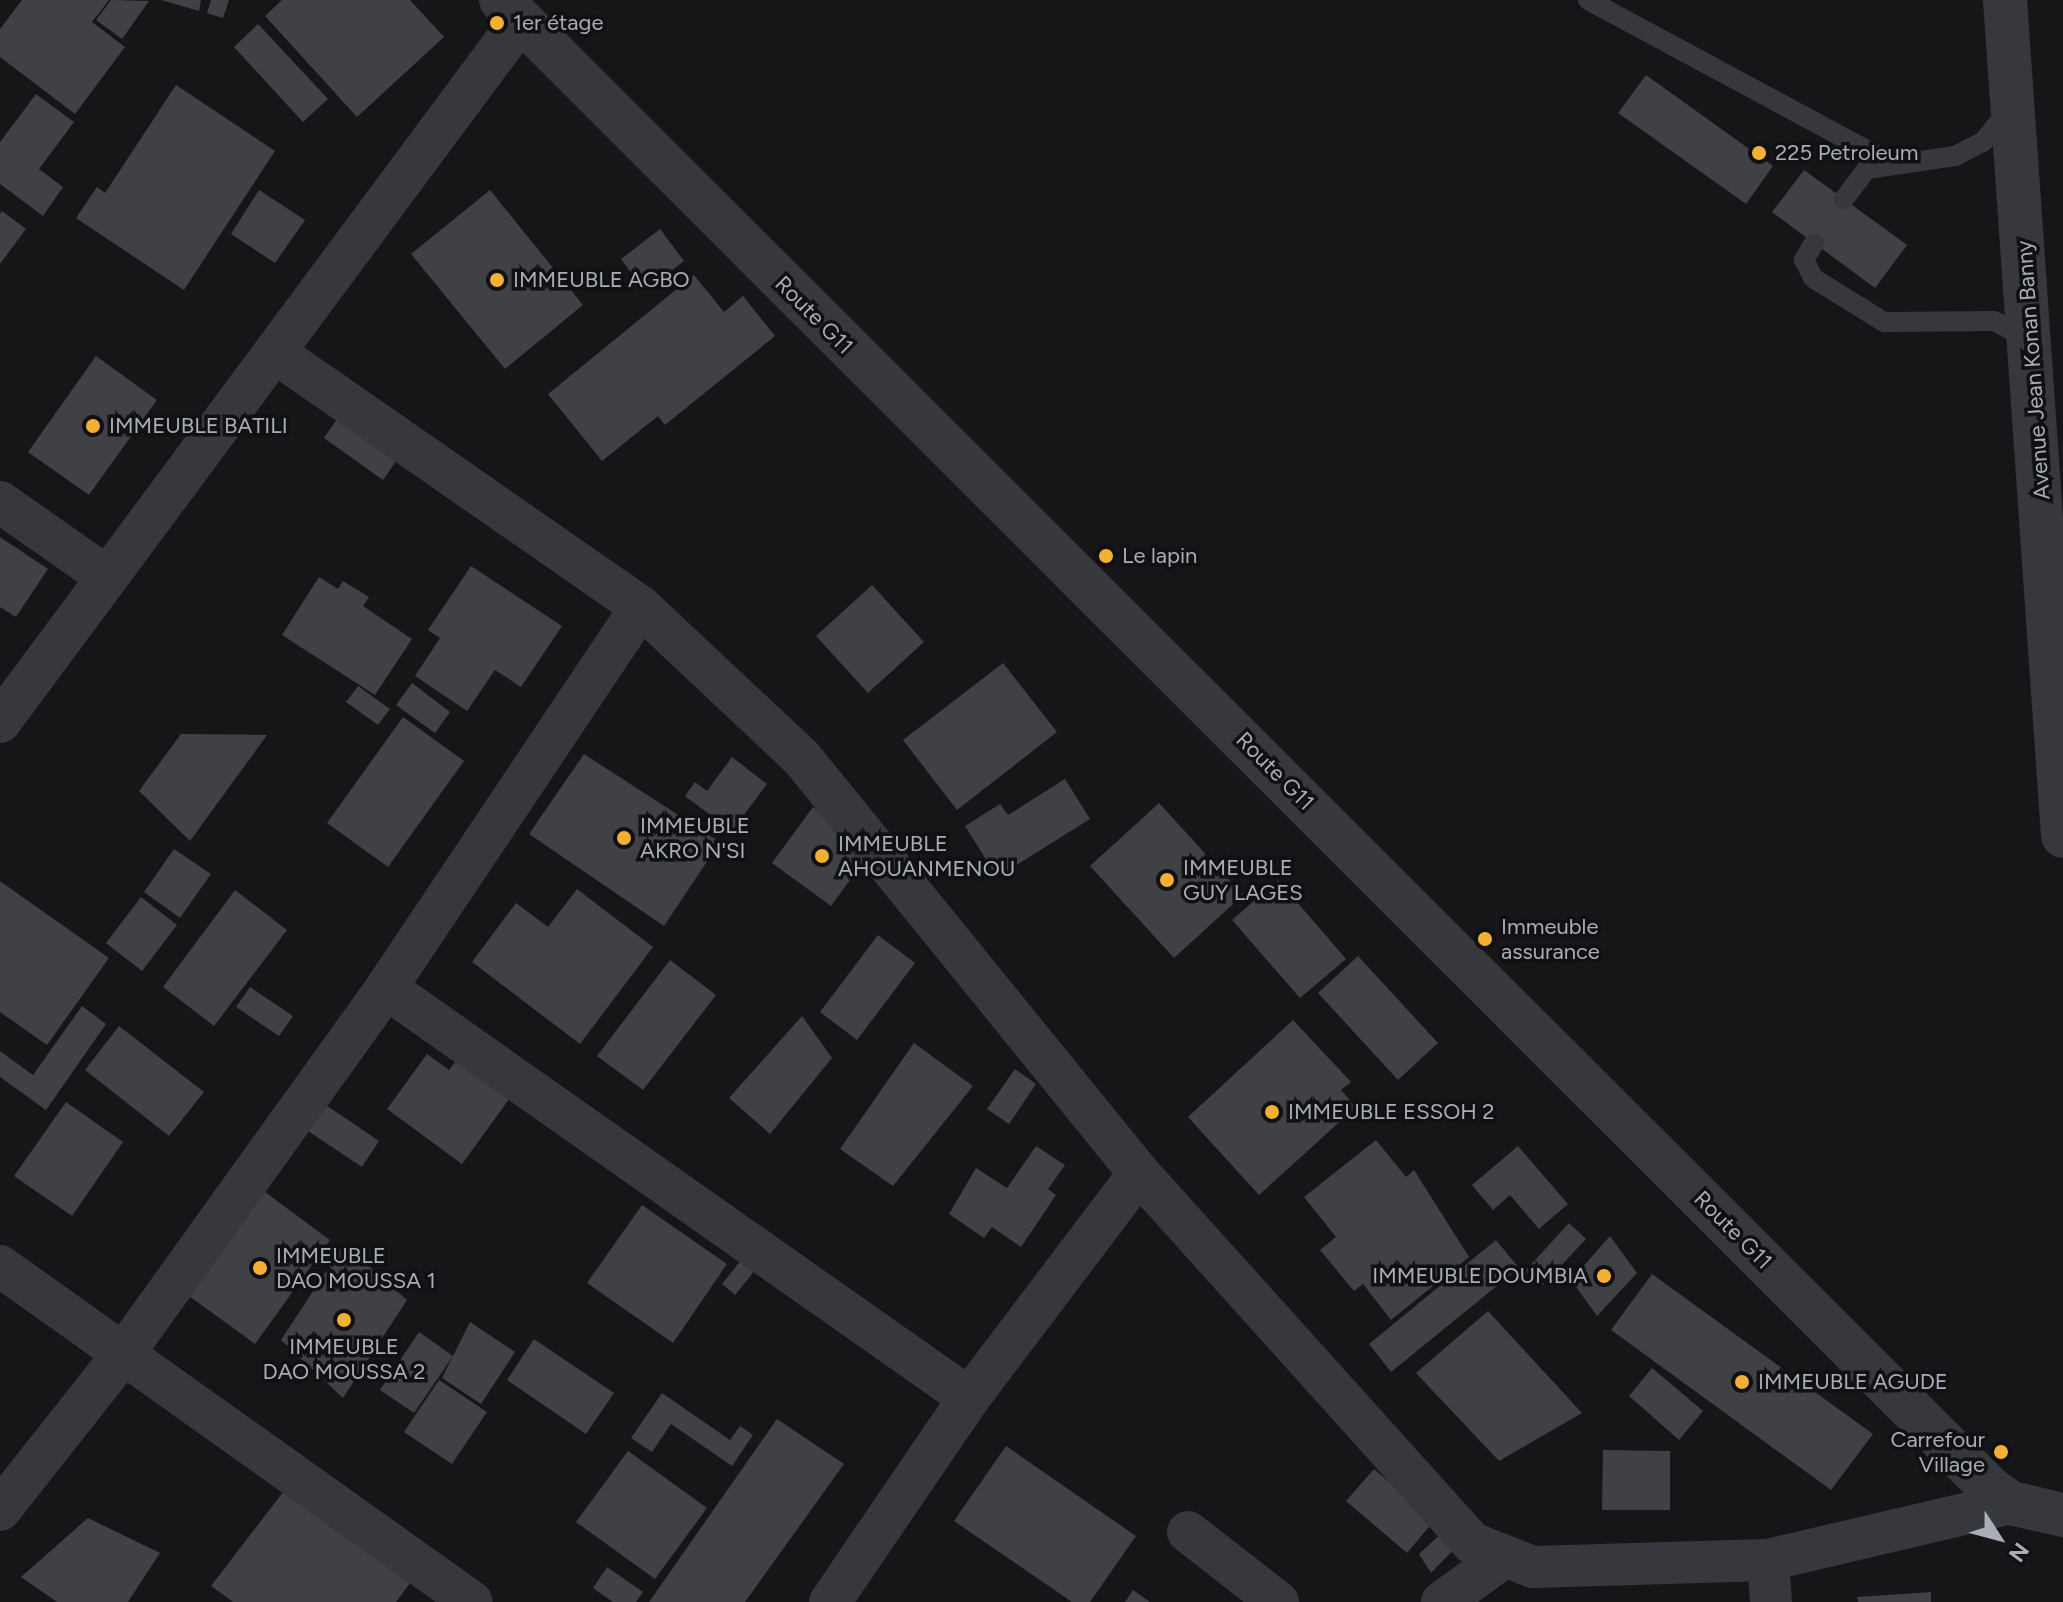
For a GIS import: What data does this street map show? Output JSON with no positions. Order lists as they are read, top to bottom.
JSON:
{
  "streets": {
    "street": ["Route G11", "Avenue Jean Konan Banny"]
  },
  "places": [
    "1er étage",
    "225 Petroleum",
    "IMMEUBLE AGBO",
    "IMMEUBLE BATILI",
    "Le lapin",
    "IMMEUBLE AKRO N'SI",
    "IMMEUBLE AHOUANMENOU",
    "IMMEUBLE GUY LAGES",
    "Immeuble assurance",
    "IMMEUBLE ESSOH 2",
    "IMMEUBLE DAO MOUSSA 1",
    "IMMEUBLE DOUMBIA",
    "IMMEUBLE DAO MOUSSA 2",
    "IMMEUBLE AGUDE",
    "Carrefour Village"
  ],
  "north": "bottom right"
}
